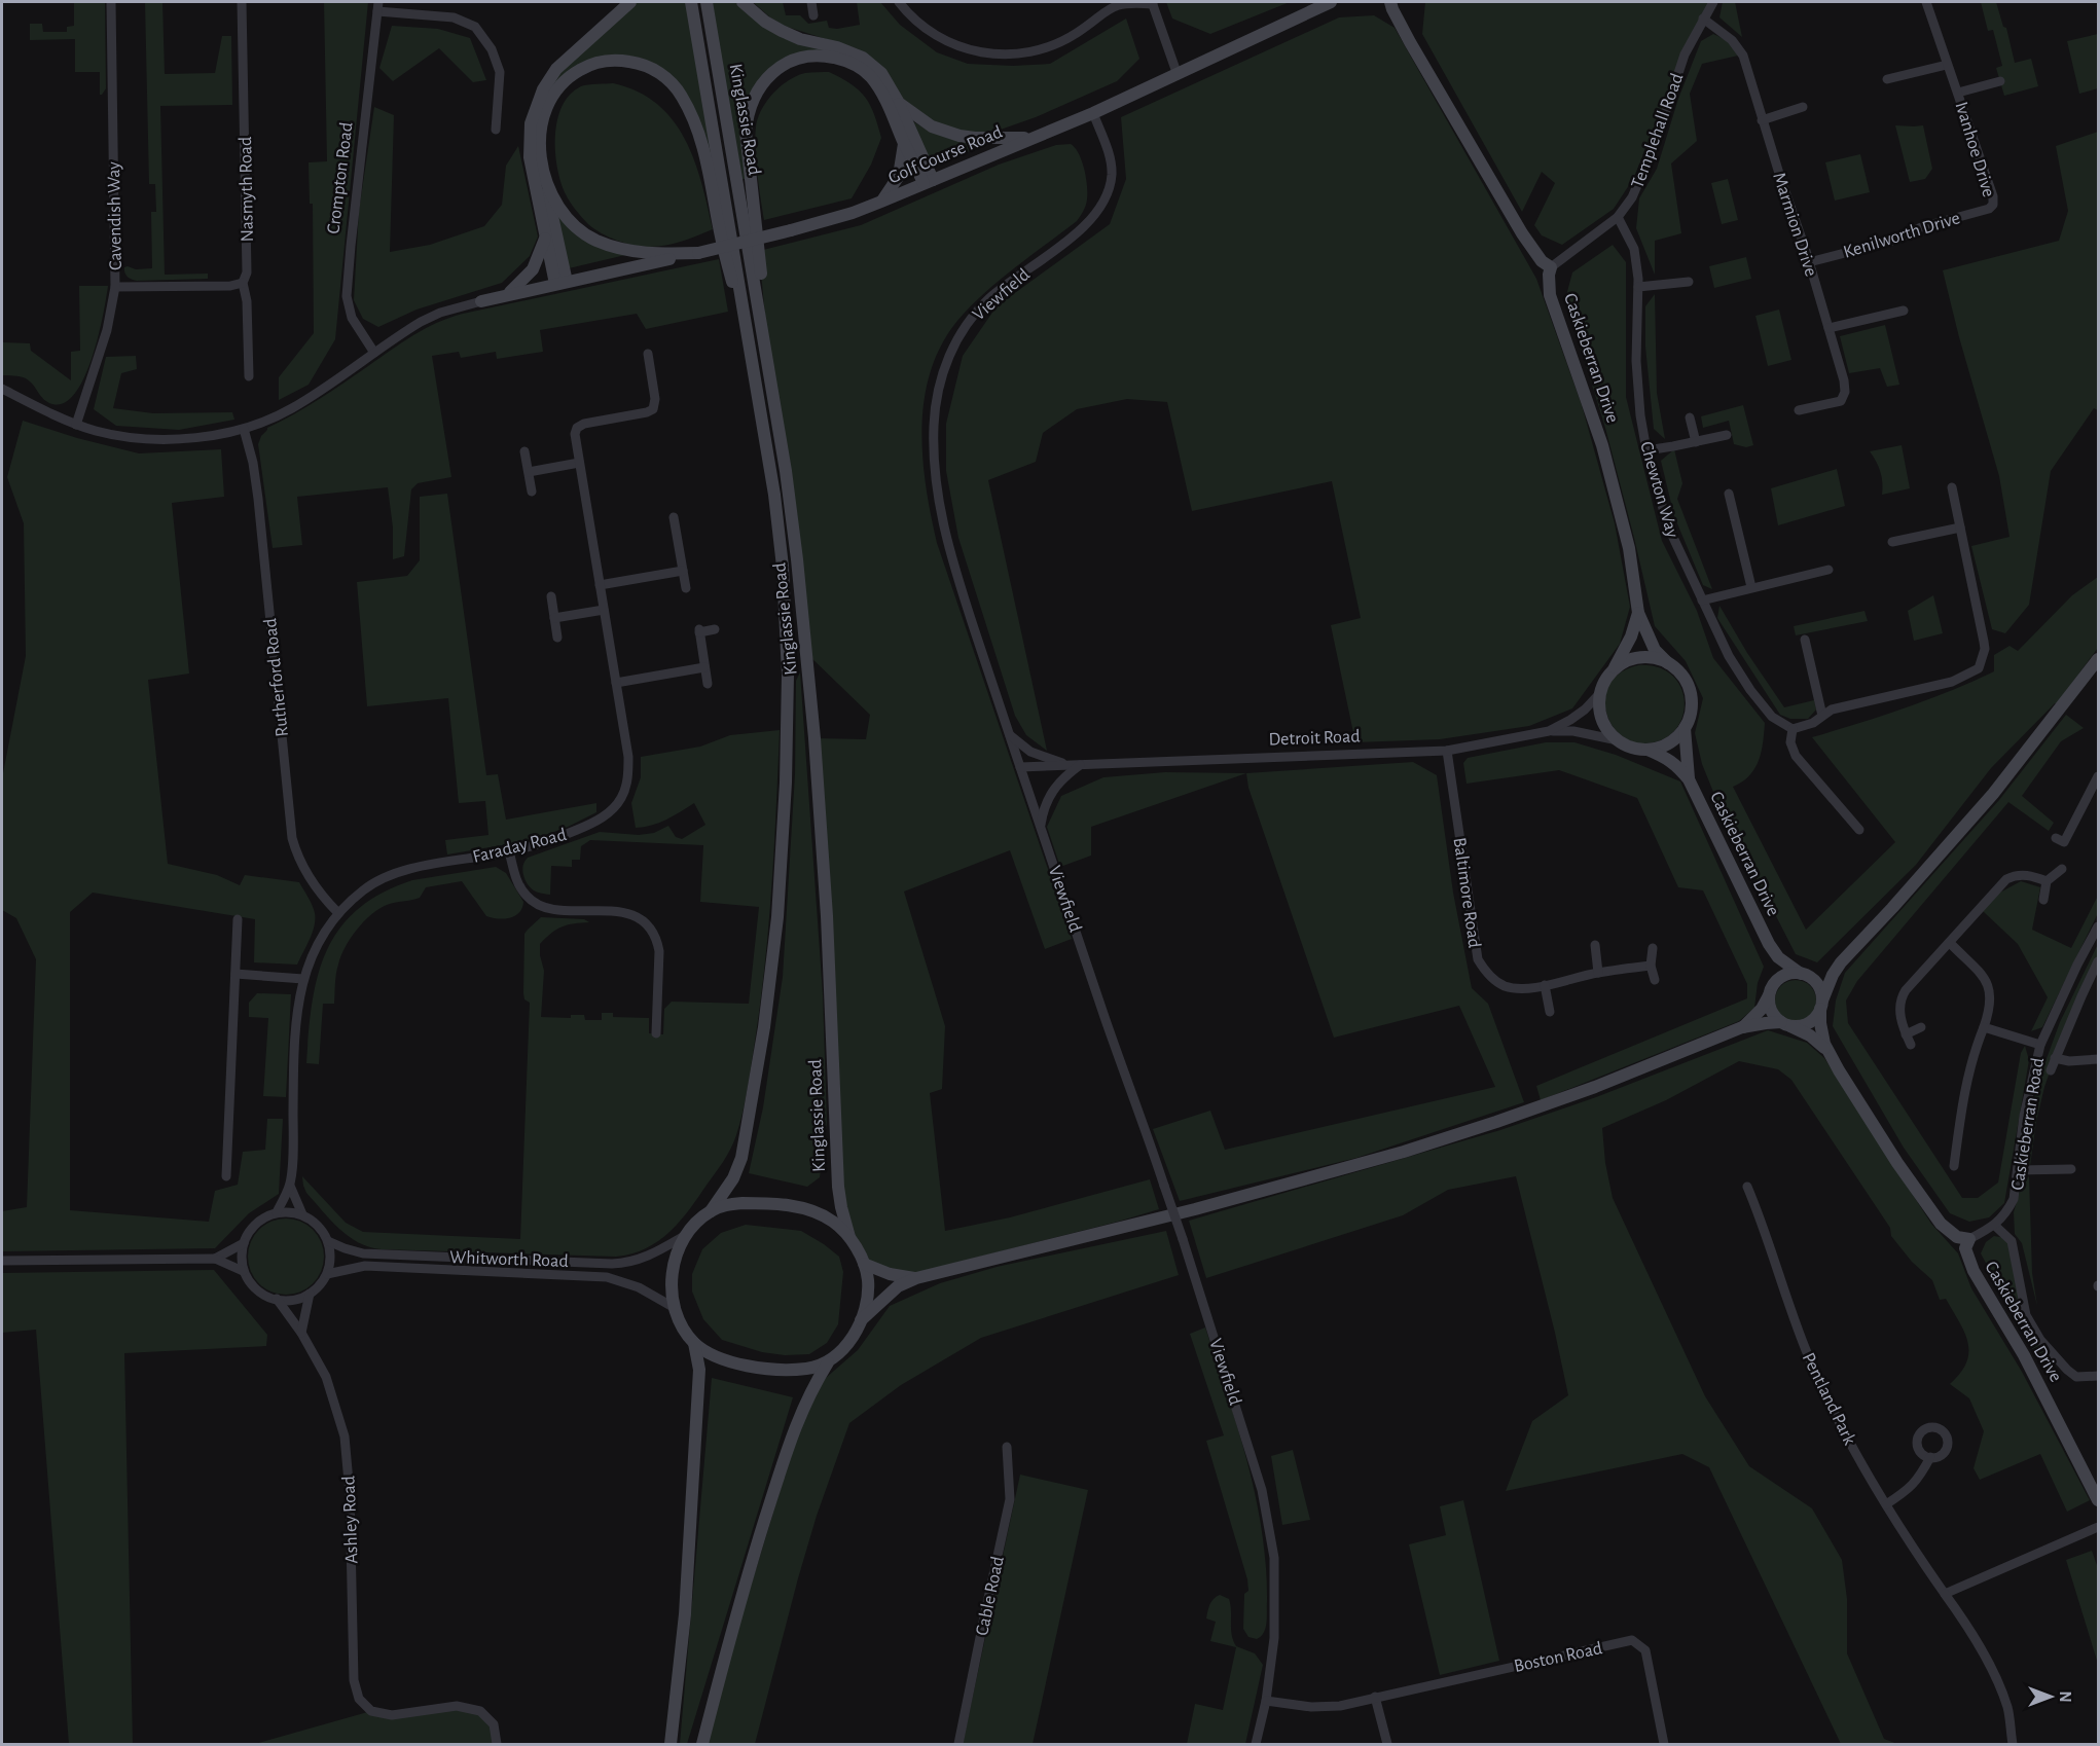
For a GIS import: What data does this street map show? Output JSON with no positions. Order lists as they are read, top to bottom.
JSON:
{
  "streets": {
    "main road": ["Kinglassie Road", "Golf Course Road", "Caskieberran Drive"],
    "street": [
      "Templehall Road",
      "Ivanhoe Drive",
      "Crompton Road",
      "Nasmyth Road",
      "Cavendish Way",
      "Marmion Drive",
      "Kenilworth Drive",
      "Viewfield",
      "Chewton Way",
      "Rutherford Road",
      "Detroit Road",
      "Faraday Road",
      "Baltimore Road",
      "Caskieberran Road",
      "Whitworth Road",
      "Pentland Park",
      "Ashley Road",
      "Cable Road",
      "Boston Road"
    ]
  },
  "crossings": [
    ["Kinglassie Road", "Whitworth Road"],
    ["Templehall Road", "Marmion Drive"],
    ["Templehall Road", "Caskieberran Drive"],
    ["Templehall Road", "Chewton Way"],
    ["Ivanhoe Drive", "Kenilworth Drive"],
    ["Golf Course Road", "Viewfield"],
    ["Marmion Drive", "Kenilworth Drive"],
    ["Viewfield", "Detroit Road"],
    ["Viewfield", "Boston Road"],
    ["Caskieberran Drive", "Detroit Road"],
    ["Caskieberran Drive", "Caskieberran Road"],
    ["Rutherford Road", "Faraday Road"],
    ["Detroit Road", "Baltimore Road"],
    ["Faraday Road", "Whitworth Road"],
    ["Faraday Road", "Ashley Road"],
    ["Whitworth Road", "Ashley Road"]
  ],
  "north": "right"
}
